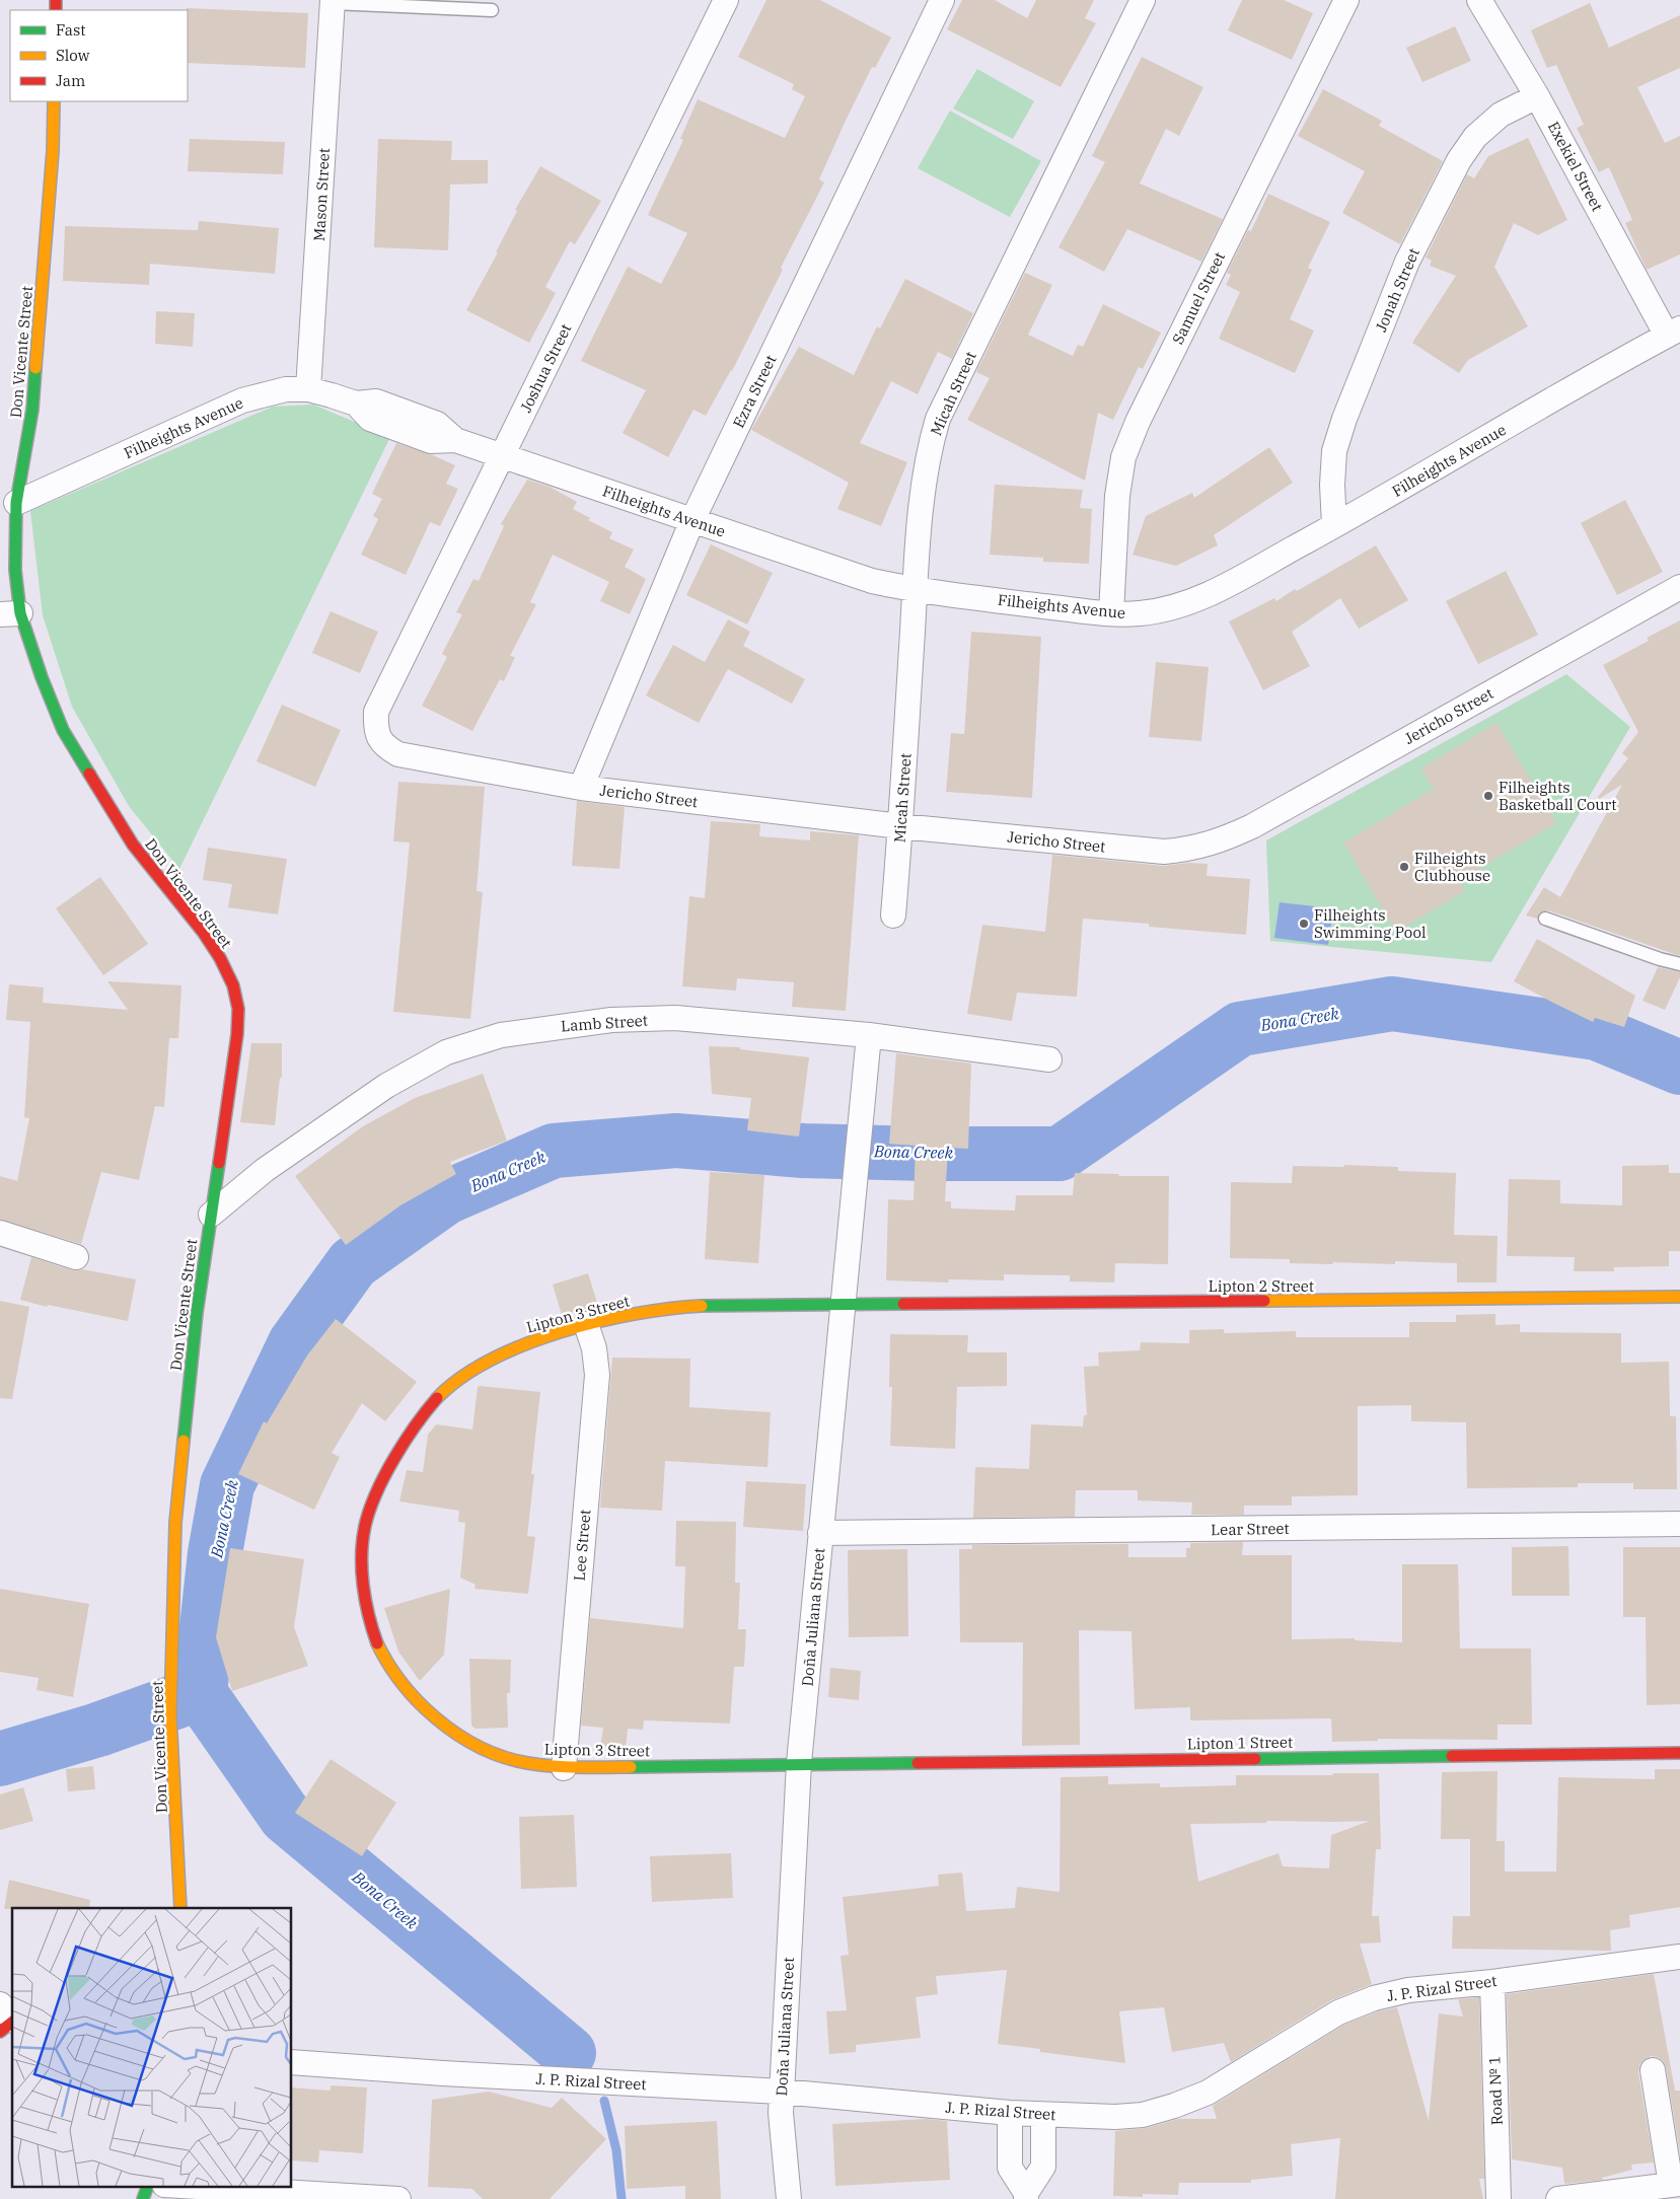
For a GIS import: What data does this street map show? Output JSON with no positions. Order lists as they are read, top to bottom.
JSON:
{
  "streets": {
    "street": [
      "Exekiel Street",
      "Mason Street",
      "Jonah Street",
      "Samuel Street",
      "Don Vicente Street",
      "Joshua Street",
      "Ezra Street",
      "Micah Street",
      "Filheights Avenue",
      "Jericho Street",
      "Lamb Street",
      "Lipton 2 Street",
      "Lipton 3 Street",
      "Lear Street",
      "Lee Street",
      "Doña Juliana Street",
      "Lipton 1 Street",
      "J. P. Rizal Street",
      "Road № 1"
    ]
  },
  "crossings": [
    ["Exekiel Street", "Jonah Street"],
    ["Exekiel Street", "Filheights Avenue"],
    ["Mason Street", "Filheights Avenue"],
    ["Jonah Street", "Filheights Avenue"],
    ["Samuel Street", "Filheights Avenue"],
    ["Don Vicente Street", "Filheights Avenue"],
    ["Don Vicente Street", "Lamb Street"],
    ["Joshua Street", "Filheights Avenue"],
    ["Joshua Street", "Jericho Street"],
    ["Ezra Street", "Filheights Avenue"],
    ["Ezra Street", "Jericho Street"],
    ["Micah Street", "Filheights Avenue"],
    ["Micah Street", "Jericho Street"],
    ["Lamb Street", "Doña Juliana Street"],
    ["Lipton 2 Street", "Lipton 3 Street"],
    ["Lipton 2 Street", "Doña Juliana Street"],
    ["Lipton 3 Street", "Lee Street"],
    ["Lipton 3 Street", "Doña Juliana Street"],
    ["Lipton 3 Street", "Lipton 1 Street"],
    ["Lear Street", "Doña Juliana Street"],
    ["Doña Juliana Street", "Lipton 1 Street"],
    ["Doña Juliana Street", "J. P. Rizal Street"],
    ["J. P. Rizal Street", "Road № 1"]
  ],
  "water": ["Bona Creek"],
  "places": ["Filheights Basketball Court", "Filheights Clubhouse", "Filheights Swimming Pool"],
  "legend": ["Fast", "Slow", "Jam"]
}
